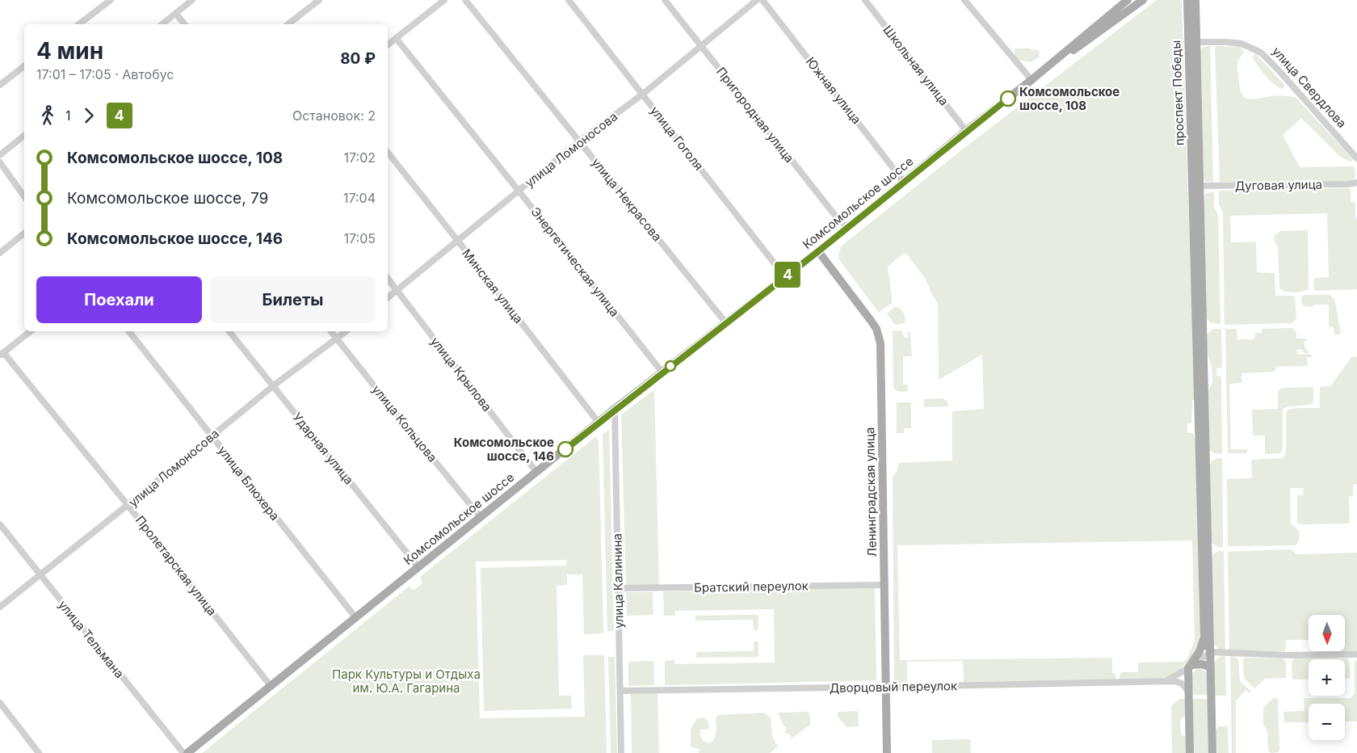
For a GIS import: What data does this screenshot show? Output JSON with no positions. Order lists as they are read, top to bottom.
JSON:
{
  "streets": {
    "main road": ["проспект Победы", "Комсомольское шоссе", "Ленинградская улица"],
    "street": [
      "Школьная улица",
      "улица Свердлова",
      "Южная улица",
      "Пригородная улица",
      "улица Гоголя",
      "улица Ломоносова",
      "Дуговая улица",
      "улица Некрасова",
      "Энергетическая улица",
      "Минская улица",
      "улица Крылова",
      "улица Кольцова",
      "Ударная улица",
      "улица Блюхера",
      "Пролетарская улица",
      "улица Калинина",
      "Братский переулок",
      "улица Тельмана",
      "Дворцовый переулок"
    ]
  },
  "crossings": [
    ["Школьная улица", "Комсомольское шоссе"],
    ["улица Свердлова", "проспект Победы"],
    ["Южная улица", "Комсомольское шоссе"],
    ["проспект Победы", "Дуговая улица"],
    ["проспект Победы", "Дворцовый переулок"],
    ["Пригородная улица", "улица Ломоносова"],
    ["Пригородная улица", "Комсомольское шоссе"],
    ["улица Гоголя", "улица Ломоносова"],
    ["улица Гоголя", "Комсомольское шоссе"],
    ["улица Ломоносова", "улица Некрасова"],
    ["улица Ломоносова", "Энергетическая улица"],
    ["улица Ломоносова", "Минская улица"],
    ["улица Ломоносова", "улица Крылова"],
    ["улица Ломоносова", "улица Кольцова"],
    ["улица Ломоносова", "Ударная улица"],
    ["улица Ломоносова", "улица Блюхера"],
    ["улица Ломоносова", "Пролетарская улица"],
    ["улица Ломоносова", "улица Тельмана"],
    ["улица Некрасова", "Комсомольское шоссе"],
    ["Комсомольское шоссе", "Энергетическая улица"],
    ["Комсомольское шоссе", "Минская улица"],
    ["Комсомольское шоссе", "улица Крылова"],
    ["Комсомольское шоссе", "улица Кольцова"],
    ["Комсомольское шоссе", "Ударная улица"],
    ["Комсомольское шоссе", "улица Блюхера"],
    ["Комсомольское шоссе", "Ленинградская улица"],
    ["Комсомольское шоссе", "Пролетарская улица"],
    ["Комсомольское шоссе", "улица Калинина"],
    ["Ленинградская улица", "Братский переулок"],
    ["Ленинградская улица", "Дворцовый переулок"],
    ["улица Калинина", "Братский переулок"],
    ["улица Калинина", "Дворцовый переулок"]
  ],
  "parks": ["Парк Культуры и Отдыха им. Ю.А. Гагарина"],
  "places": ["Комсомольское шоссе, 108", "Комсомольское шоссе, 146"],
  "lines": ["bus line 4"],
  "north": "bottom",
  "page": {
    "on_map": "4",
    "heading": ["4 мин", "17:01 – 17:05 · Автобус", "80 ₽"],
    "legs": ["1", "4", "Остановок: 2"],
    "list": [
      {
        "name": "Комсомольское шоссе, 108",
        "value": "17:02"
      },
      {
        "name": "Комсомольское шоссе, 79",
        "value": "17:04"
      },
      {
        "name": "Комсомольское шоссе, 146",
        "value": "17:05"
      }
    ],
    "buttons": ["Поехали", "Билеты"],
    "map_buttons": ["+", "−"]
  }
}
